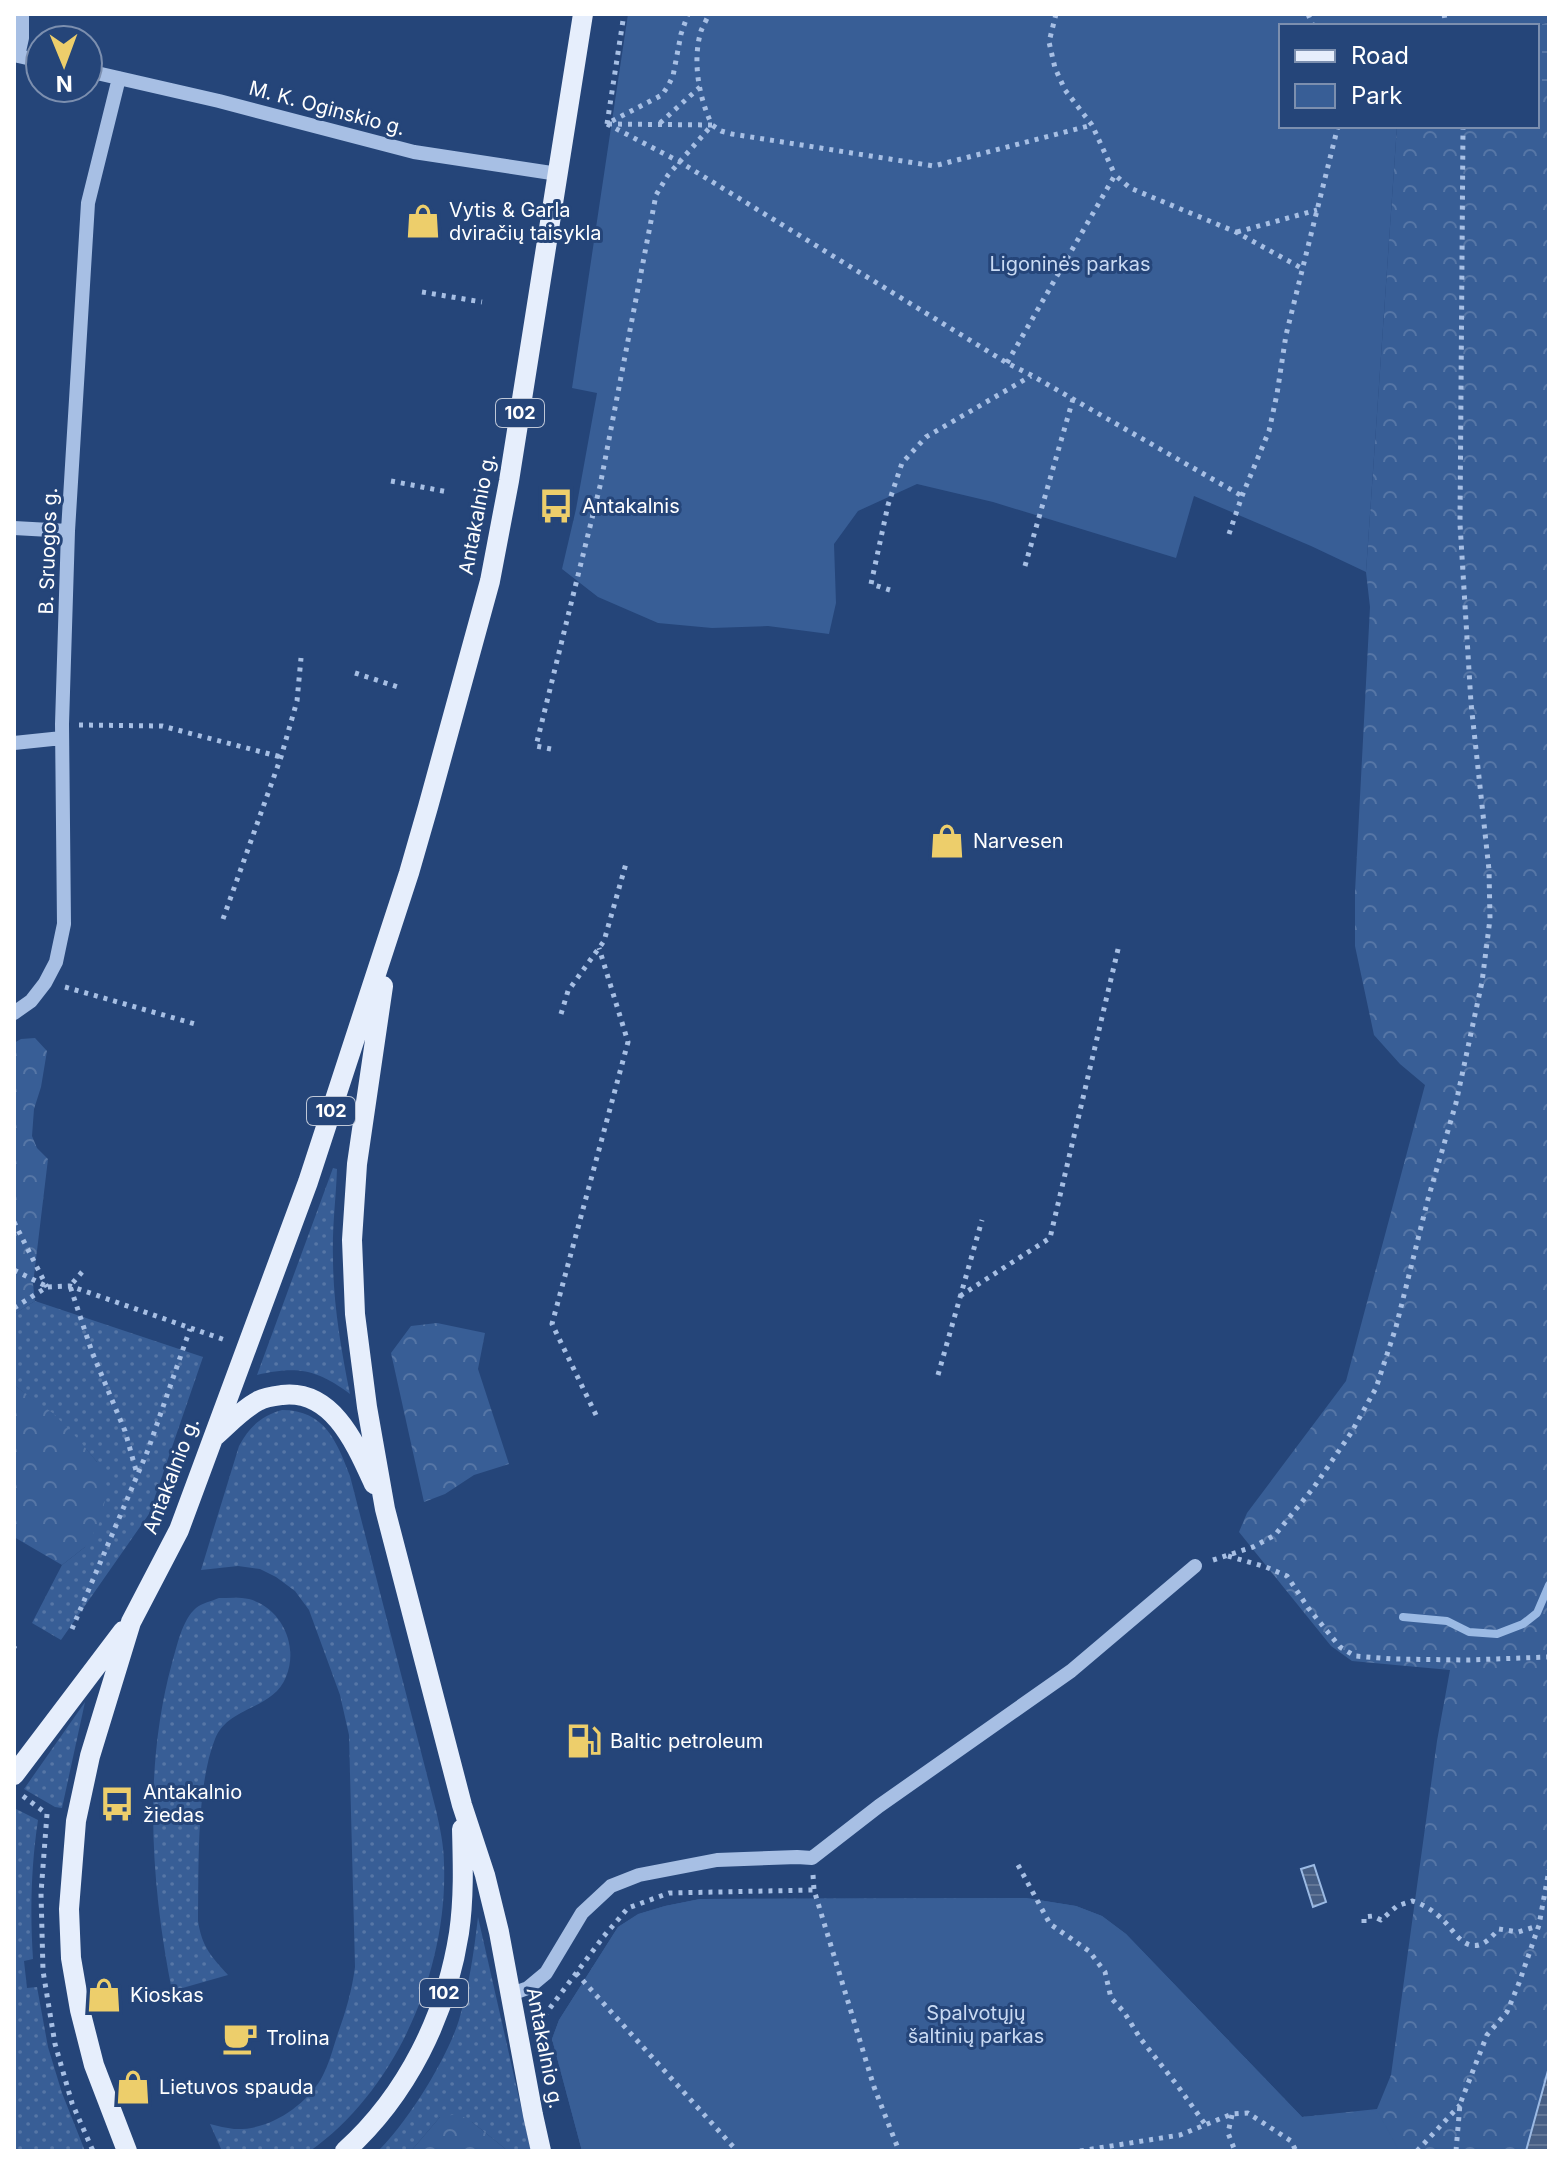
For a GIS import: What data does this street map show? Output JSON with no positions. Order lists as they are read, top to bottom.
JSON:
{
  "streets": {
    "main road": ["102", "Antakalnio g."],
    "street": ["M. K. Oginskio g.", "B. Sruogos g."]
  },
  "crossings": [
    ["M. K. Oginskio g.", "Antakalnio g."],
    ["M. K. Oginskio g.", "B. Sruogos g."],
    ["102", "Antakalnio g."]
  ],
  "parks": ["Ligoninės parkas", "Spalvotųjų šaltinių parkas"],
  "places": {
    "shop": [
      "Vytis & Garla dviračių taisykla",
      "Narvesen",
      "Kioskas",
      "Lietuvos spauda"
    ],
    "bus stop": ["Antakalnis", "Antakalnio žiedas"],
    "fuel station": ["Baltic petroleum"],
    "cafe": ["Trolina"]
  },
  "legend": ["Road", "Park"],
  "north": "bottom"
}
